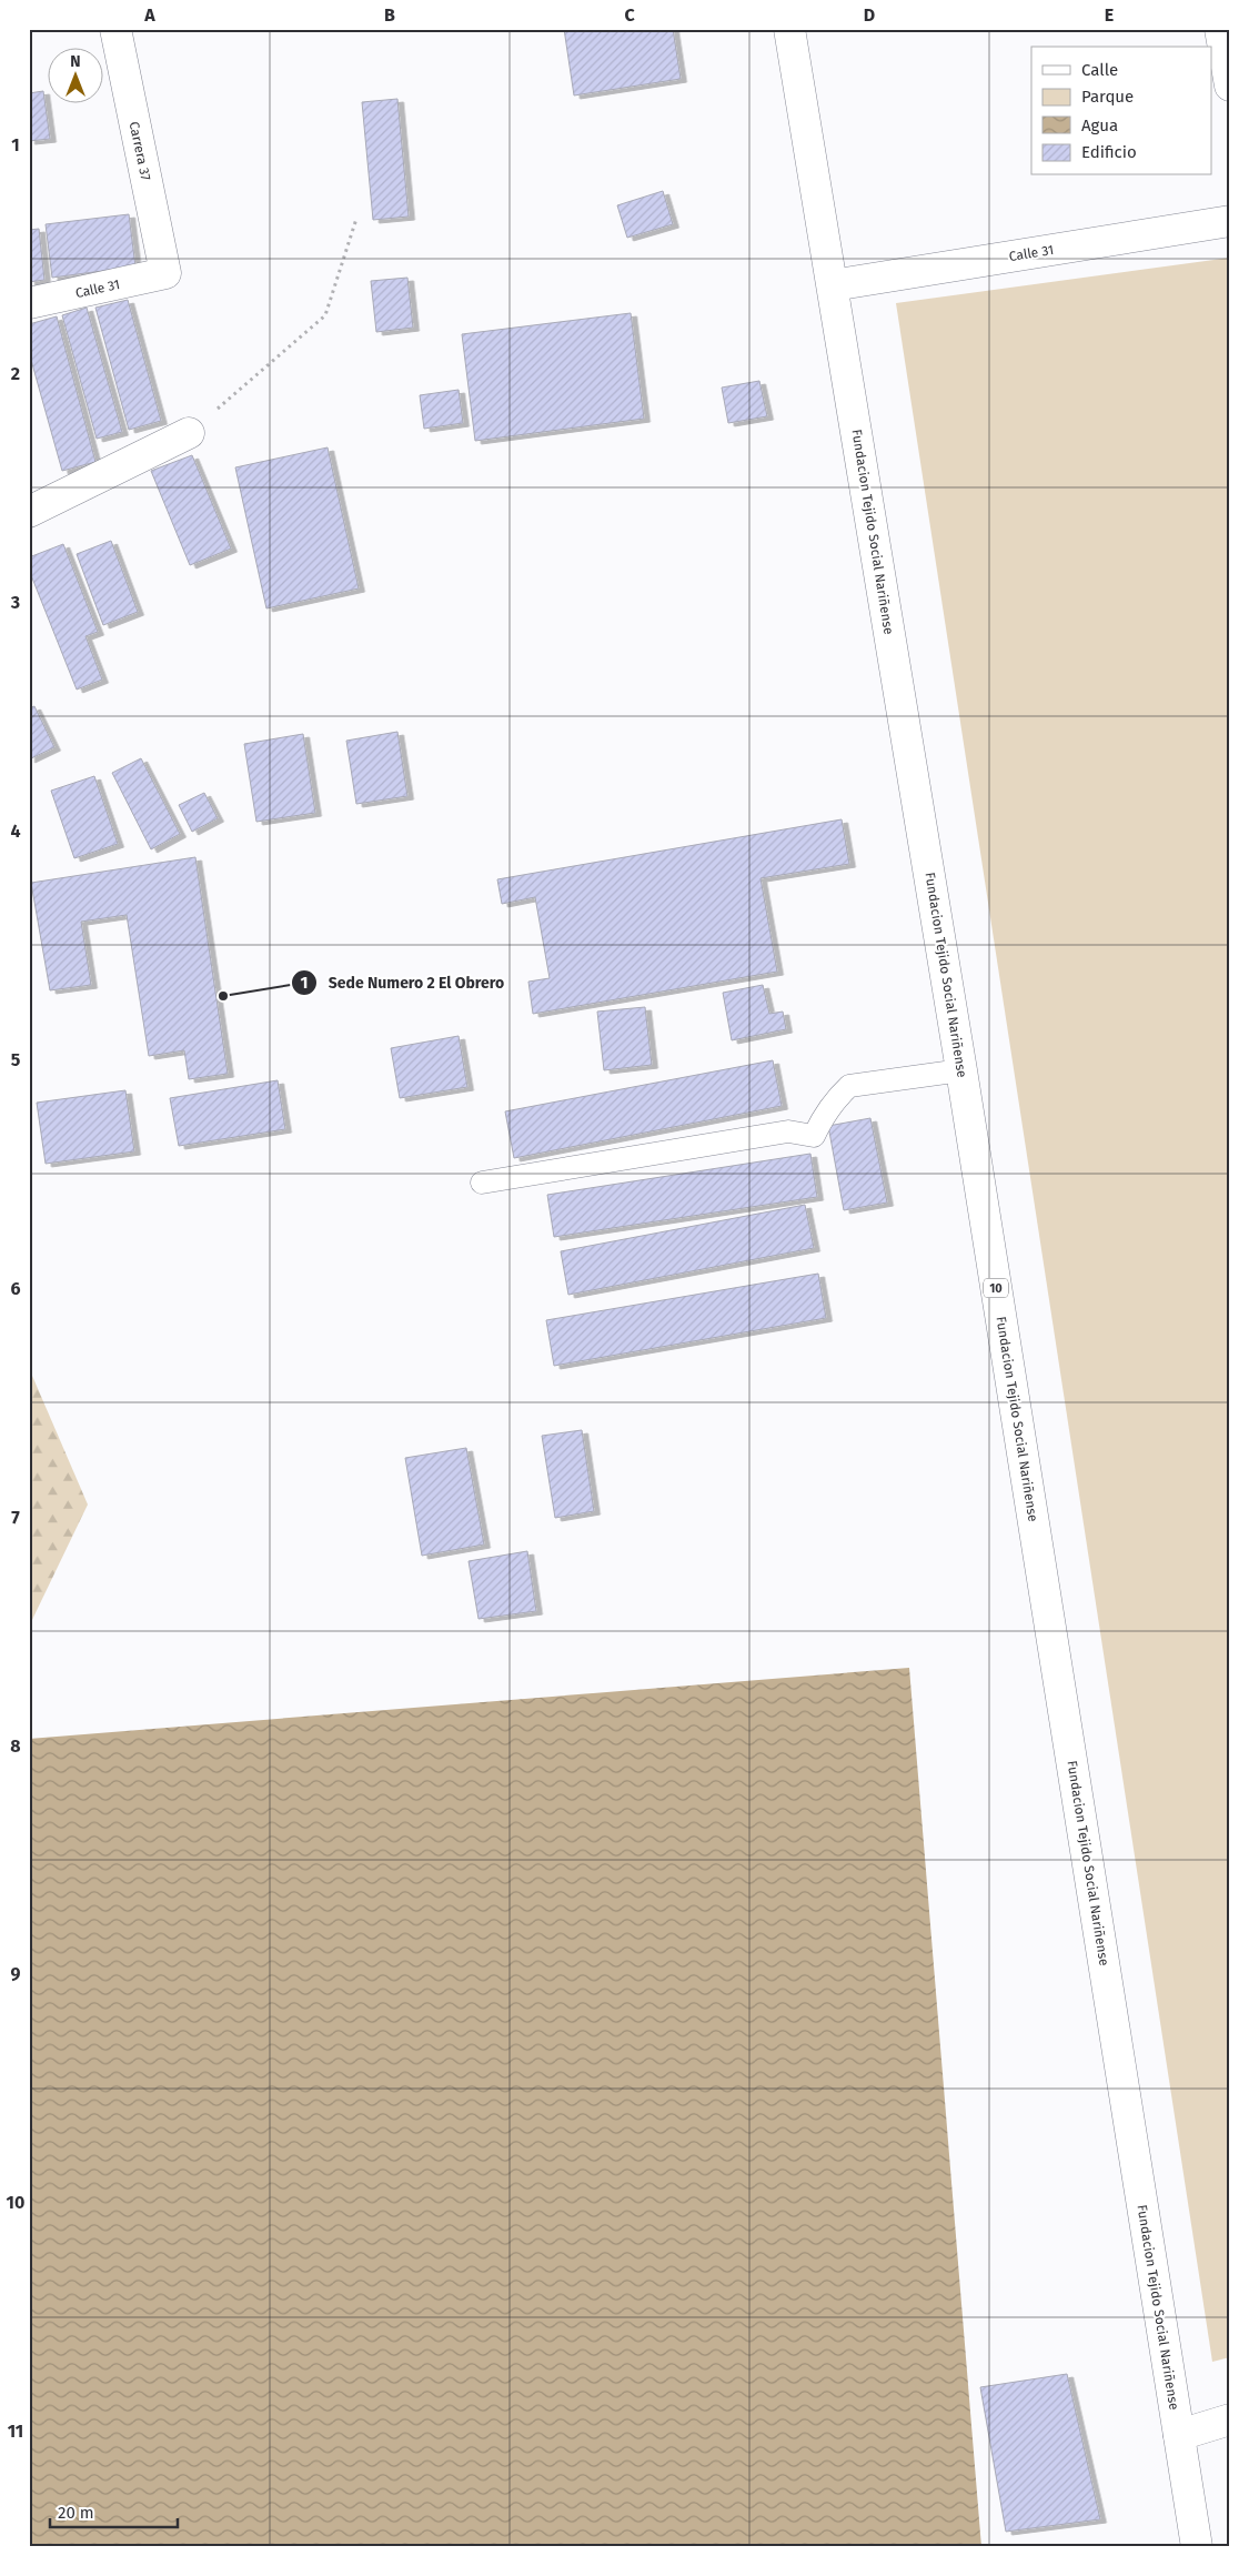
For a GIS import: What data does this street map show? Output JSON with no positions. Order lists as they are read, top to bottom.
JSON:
{
  "streets": {
    "main road": [
      "Carrera 37",
      "Calle 31",
      "Fundacion Tejido Social Nariñense",
      "10"
    ]
  },
  "crossings": [
    ["Carrera 37", "Calle 31"],
    ["Calle 31", "Fundacion Tejido Social Nariñense"]
  ],
  "places": ["Sede Numero 2 El Obrero"],
  "legend": [
    "Calle",
    "Parque",
    "Agua",
    "Edificio"
  ],
  "scale_bar": "20 m",
  "north": "top",
  "grid": {
    "columns": [
      "A",
      "B",
      "C",
      "D",
      "E"
    ],
    "rows": [
      "1",
      "2",
      "3",
      "4",
      "5",
      "6",
      "7",
      "8",
      "9",
      "10",
      "11"
    ]
  }
}
